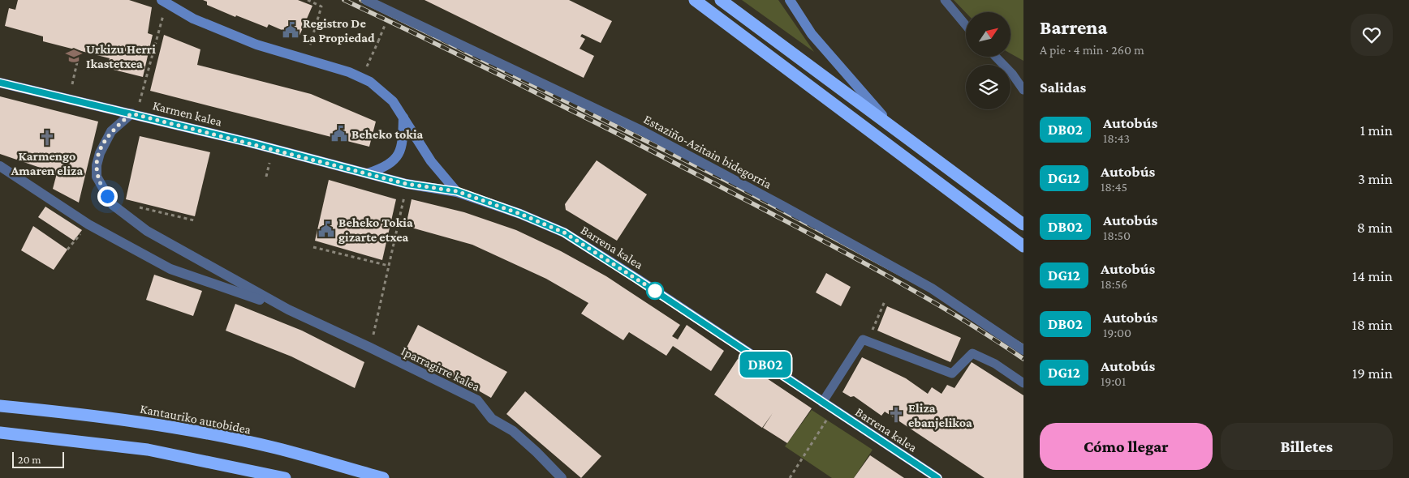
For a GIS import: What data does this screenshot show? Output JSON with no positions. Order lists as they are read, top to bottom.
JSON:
{
  "streets": {
    "highway": ["Kantauriko autobidea"],
    "street": [
      "Karmen kalea",
      "Estaziño-Azitain bidegorria",
      "Barrena kalea",
      "Iparragirre kalea"
    ]
  },
  "crossings": [
    ["Karmen kalea", "Barrena kalea"],
    ["Karmen kalea", "Iparragirre kalea"]
  ],
  "places": {
    "public building": ["Registro De La Propiedad", "Beheko tokia", "Beheko Tokia gizarte etxea"],
    "school or university": ["Urkizu Herri Ikastetxea"],
    "church": ["Karmengo Amaren eliza", "Eliza ebanjelikoa"]
  },
  "lines": ["bus line DB02"],
  "scale_bar": "20 m",
  "north": "top right",
  "page": {
    "on_map": "DB02",
    "heading": [
      ["Barrena", "A pie · 4 min · 260 m"],
      "Salidas"
    ],
    "list": [
      {
        "mark": "DB02",
        "name": "Autobús",
        "note": "18:43",
        "value": "1 min"
      },
      {
        "mark": "DG12",
        "name": "Autobús",
        "note": "18:45",
        "value": "3 min"
      },
      {
        "mark": "DB02",
        "name": "Autobús",
        "note": "18:50",
        "value": "8 min"
      },
      {
        "mark": "DG12",
        "name": "Autobús",
        "note": "18:56",
        "value": "14 min"
      },
      {
        "mark": "DB02",
        "name": "Autobús",
        "note": "19:00",
        "value": "18 min"
      },
      {
        "mark": "DG12",
        "name": "Autobús",
        "note": "19:01",
        "value": "19 min"
      }
    ],
    "buttons": ["Cómo llegar", "Billetes"],
    "scale": "20 m"
  }
}
